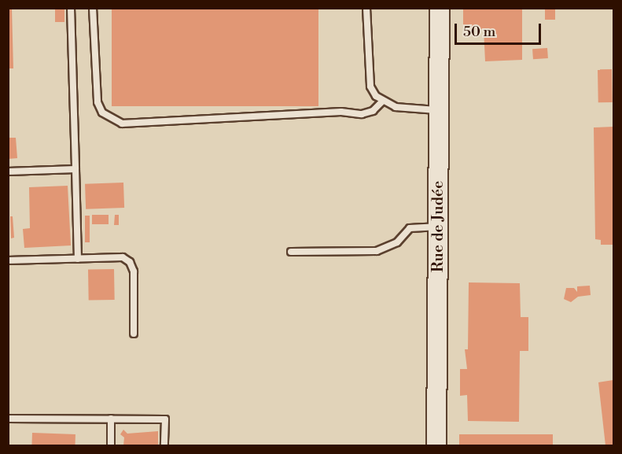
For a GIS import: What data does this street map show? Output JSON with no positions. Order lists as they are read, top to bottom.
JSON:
{
  "streets": {
    "main road": ["Rue de Judée"]
  },
  "scale_bar": "50 m"
}
